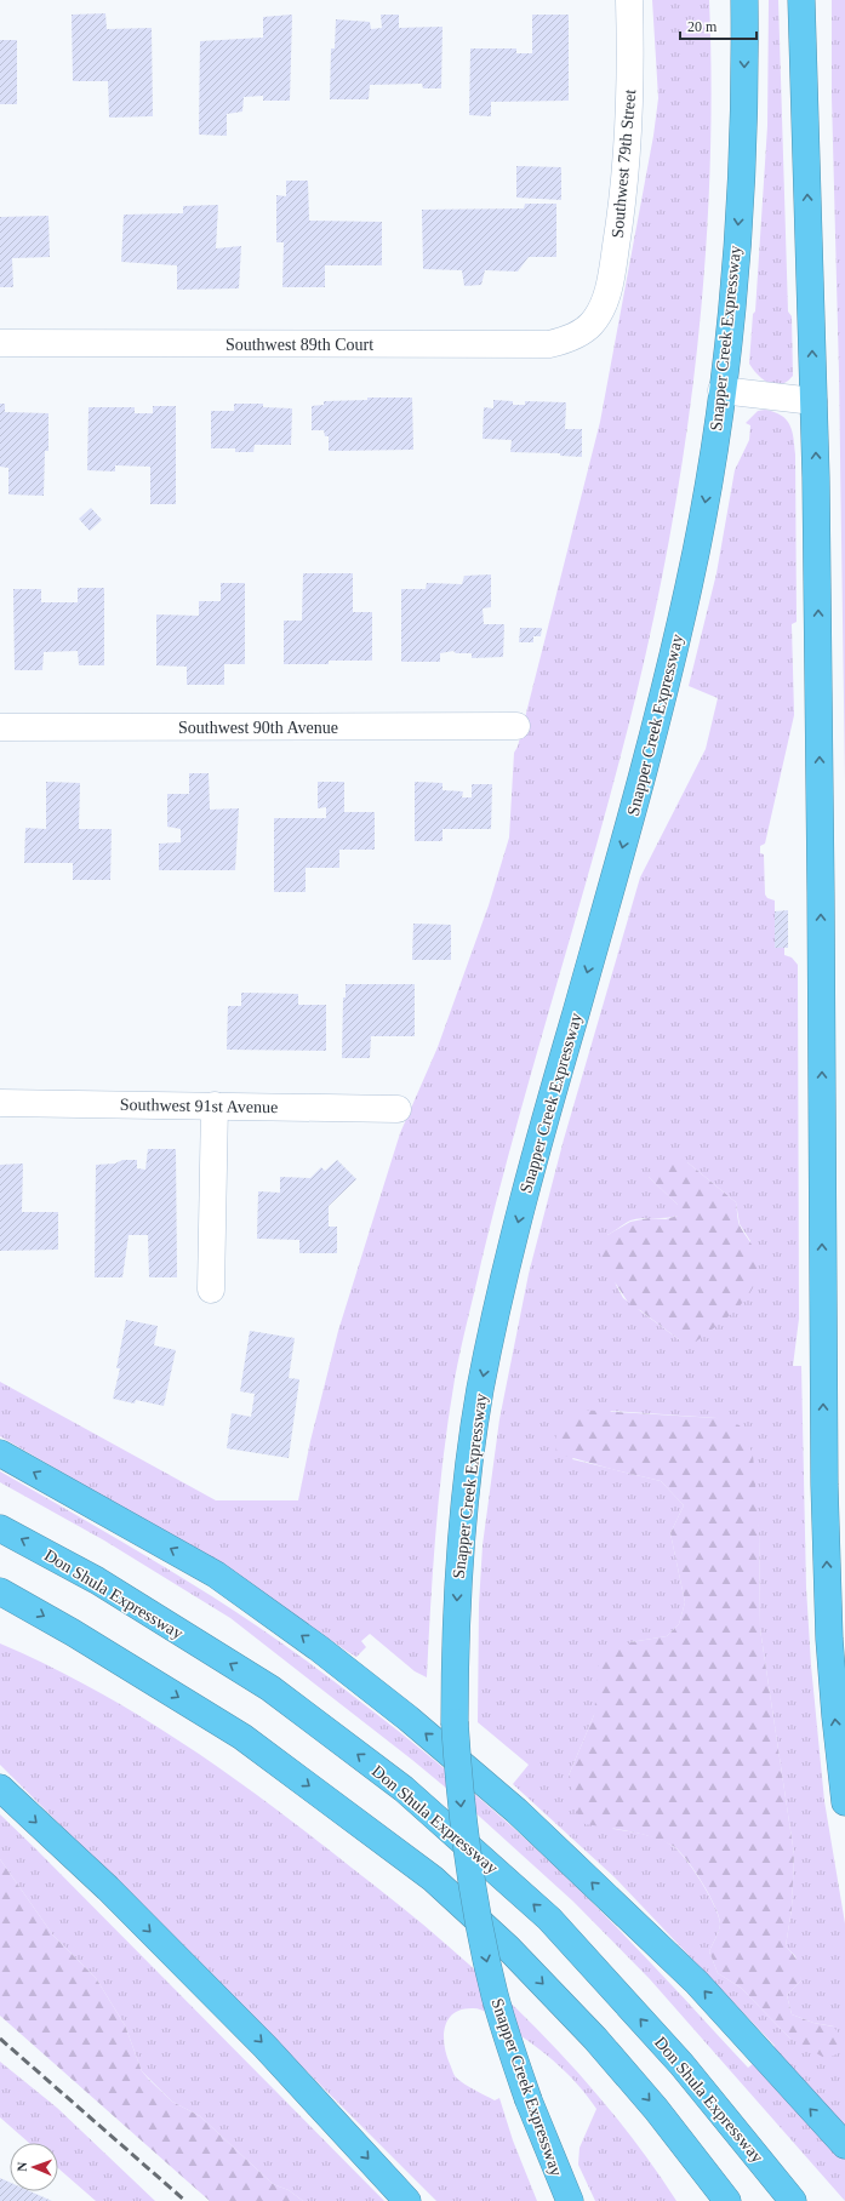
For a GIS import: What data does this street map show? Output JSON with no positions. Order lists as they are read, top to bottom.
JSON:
{
  "streets": {
    "highway": ["Snapper Creek Expressway", "Don Shula Expressway"],
    "street": [
      "Southwest 79th Street",
      "Southwest 89th Court",
      "Southwest 90th Avenue",
      "Southwest 91st Avenue"
    ]
  },
  "crossings": [
    ["Southwest 79th Street", "Southwest 89th Court"]
  ],
  "scale_bar": "20 m",
  "north": "left"
}
